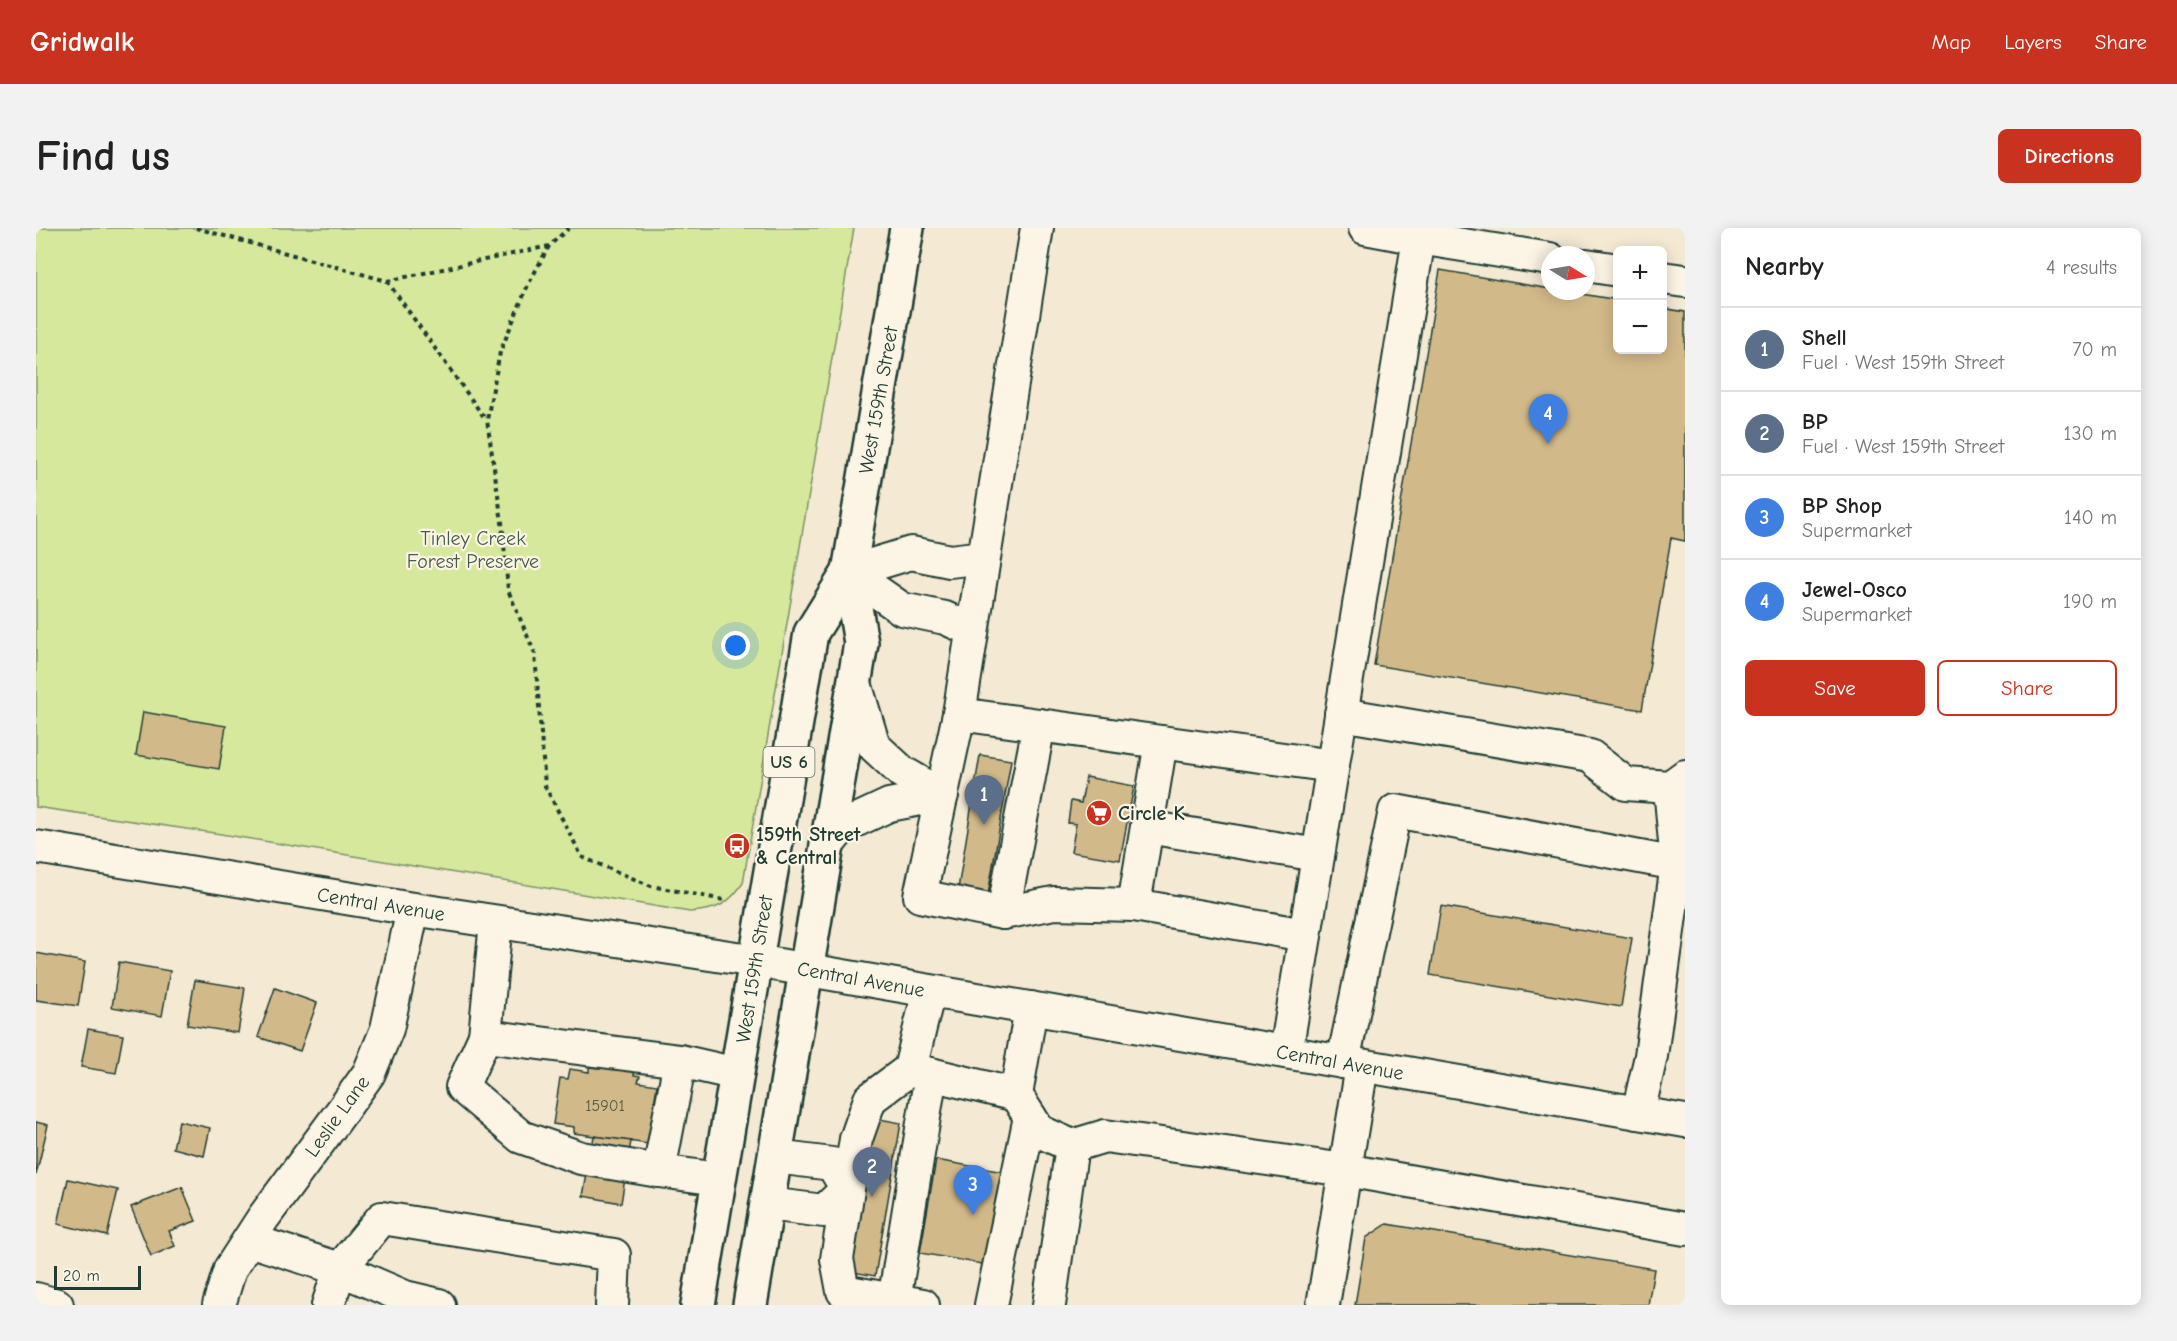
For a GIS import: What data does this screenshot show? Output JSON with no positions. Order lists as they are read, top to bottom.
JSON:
{
  "streets": {
    "main road": ["West 159th Street", "US 6"],
    "street": ["Central Avenue", "Leslie Lane"]
  },
  "crossings": [
    ["West 159th Street", "Central Avenue"],
    ["Central Avenue", "Leslie Lane"]
  ],
  "parks": ["Tinley Creek Forest Preserve"],
  "places": {
    "supermarket": ["Circle K"],
    "bus stop": ["159th Street & Central"]
  },
  "house_numbers": ["15901"],
  "scale_bar": "20 m",
  "north": "right",
  "page": {
    "header": "Gridwalk",
    "nav": ["Map", "Layers", "Share"],
    "buttons": [
      "Directions",
      ["Save", "Share"]
    ],
    "title": "Find us",
    "heading": ["Nearby", "4 results"],
    "map_buttons": ["+", "−"],
    "list": [
      {
        "mark": "1",
        "name": "Shell",
        "note": "Fuel · West 159th Street",
        "value": "70 m"
      },
      {
        "mark": "2",
        "name": "BP",
        "note": "Fuel · West 159th Street",
        "value": "130 m"
      },
      {
        "mark": "3",
        "name": "BP Shop",
        "note": "Supermarket",
        "value": "140 m"
      },
      {
        "mark": "4",
        "name": "Jewel-Osco",
        "note": "Supermarket",
        "value": "190 m"
      }
    ],
    "pins": [
      "4",
      "1",
      "2",
      "3"
    ],
    "scale": "20 m"
  }
}
